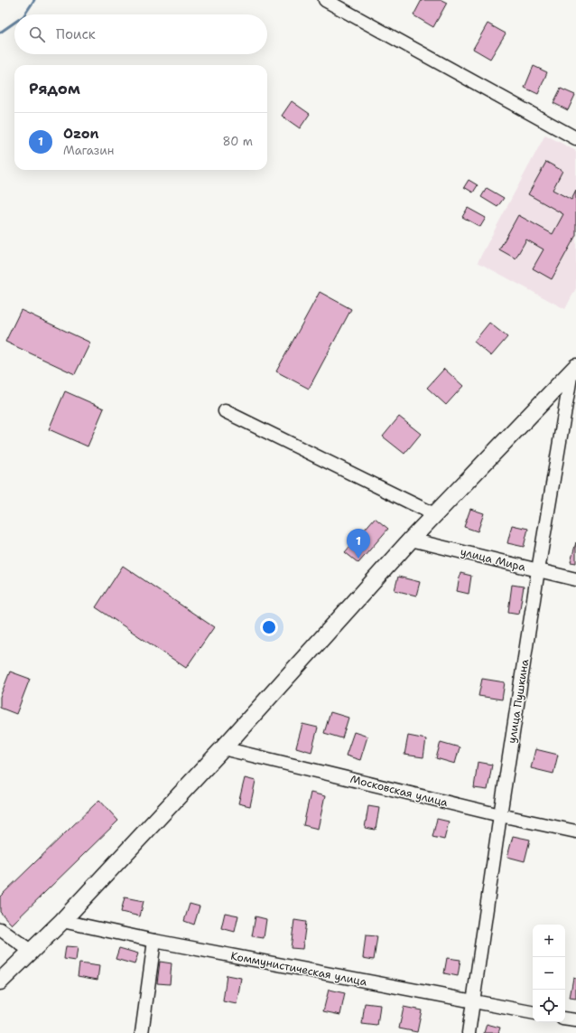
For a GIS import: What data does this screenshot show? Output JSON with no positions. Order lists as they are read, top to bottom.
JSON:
{
  "streets": {
    "street": [
      "улица Мира",
      "улица Пушкина",
      "Московская улица",
      "Коммунистическая улица"
    ]
  },
  "crossings": [
    ["улица Мира", "улица Пушкина"],
    ["улица Пушкина", "Московская улица"],
    ["улица Пушкина", "Коммунистическая улица"]
  ],
  "page": {
    "search": "Поиск",
    "heading": "Рядом",
    "list": [
      {
        "mark": "1",
        "name": "Ozon",
        "note": "Магазин",
        "value": "80 m"
      }
    ],
    "pins": "1",
    "map_buttons": ["+", "−"]
  }
}
